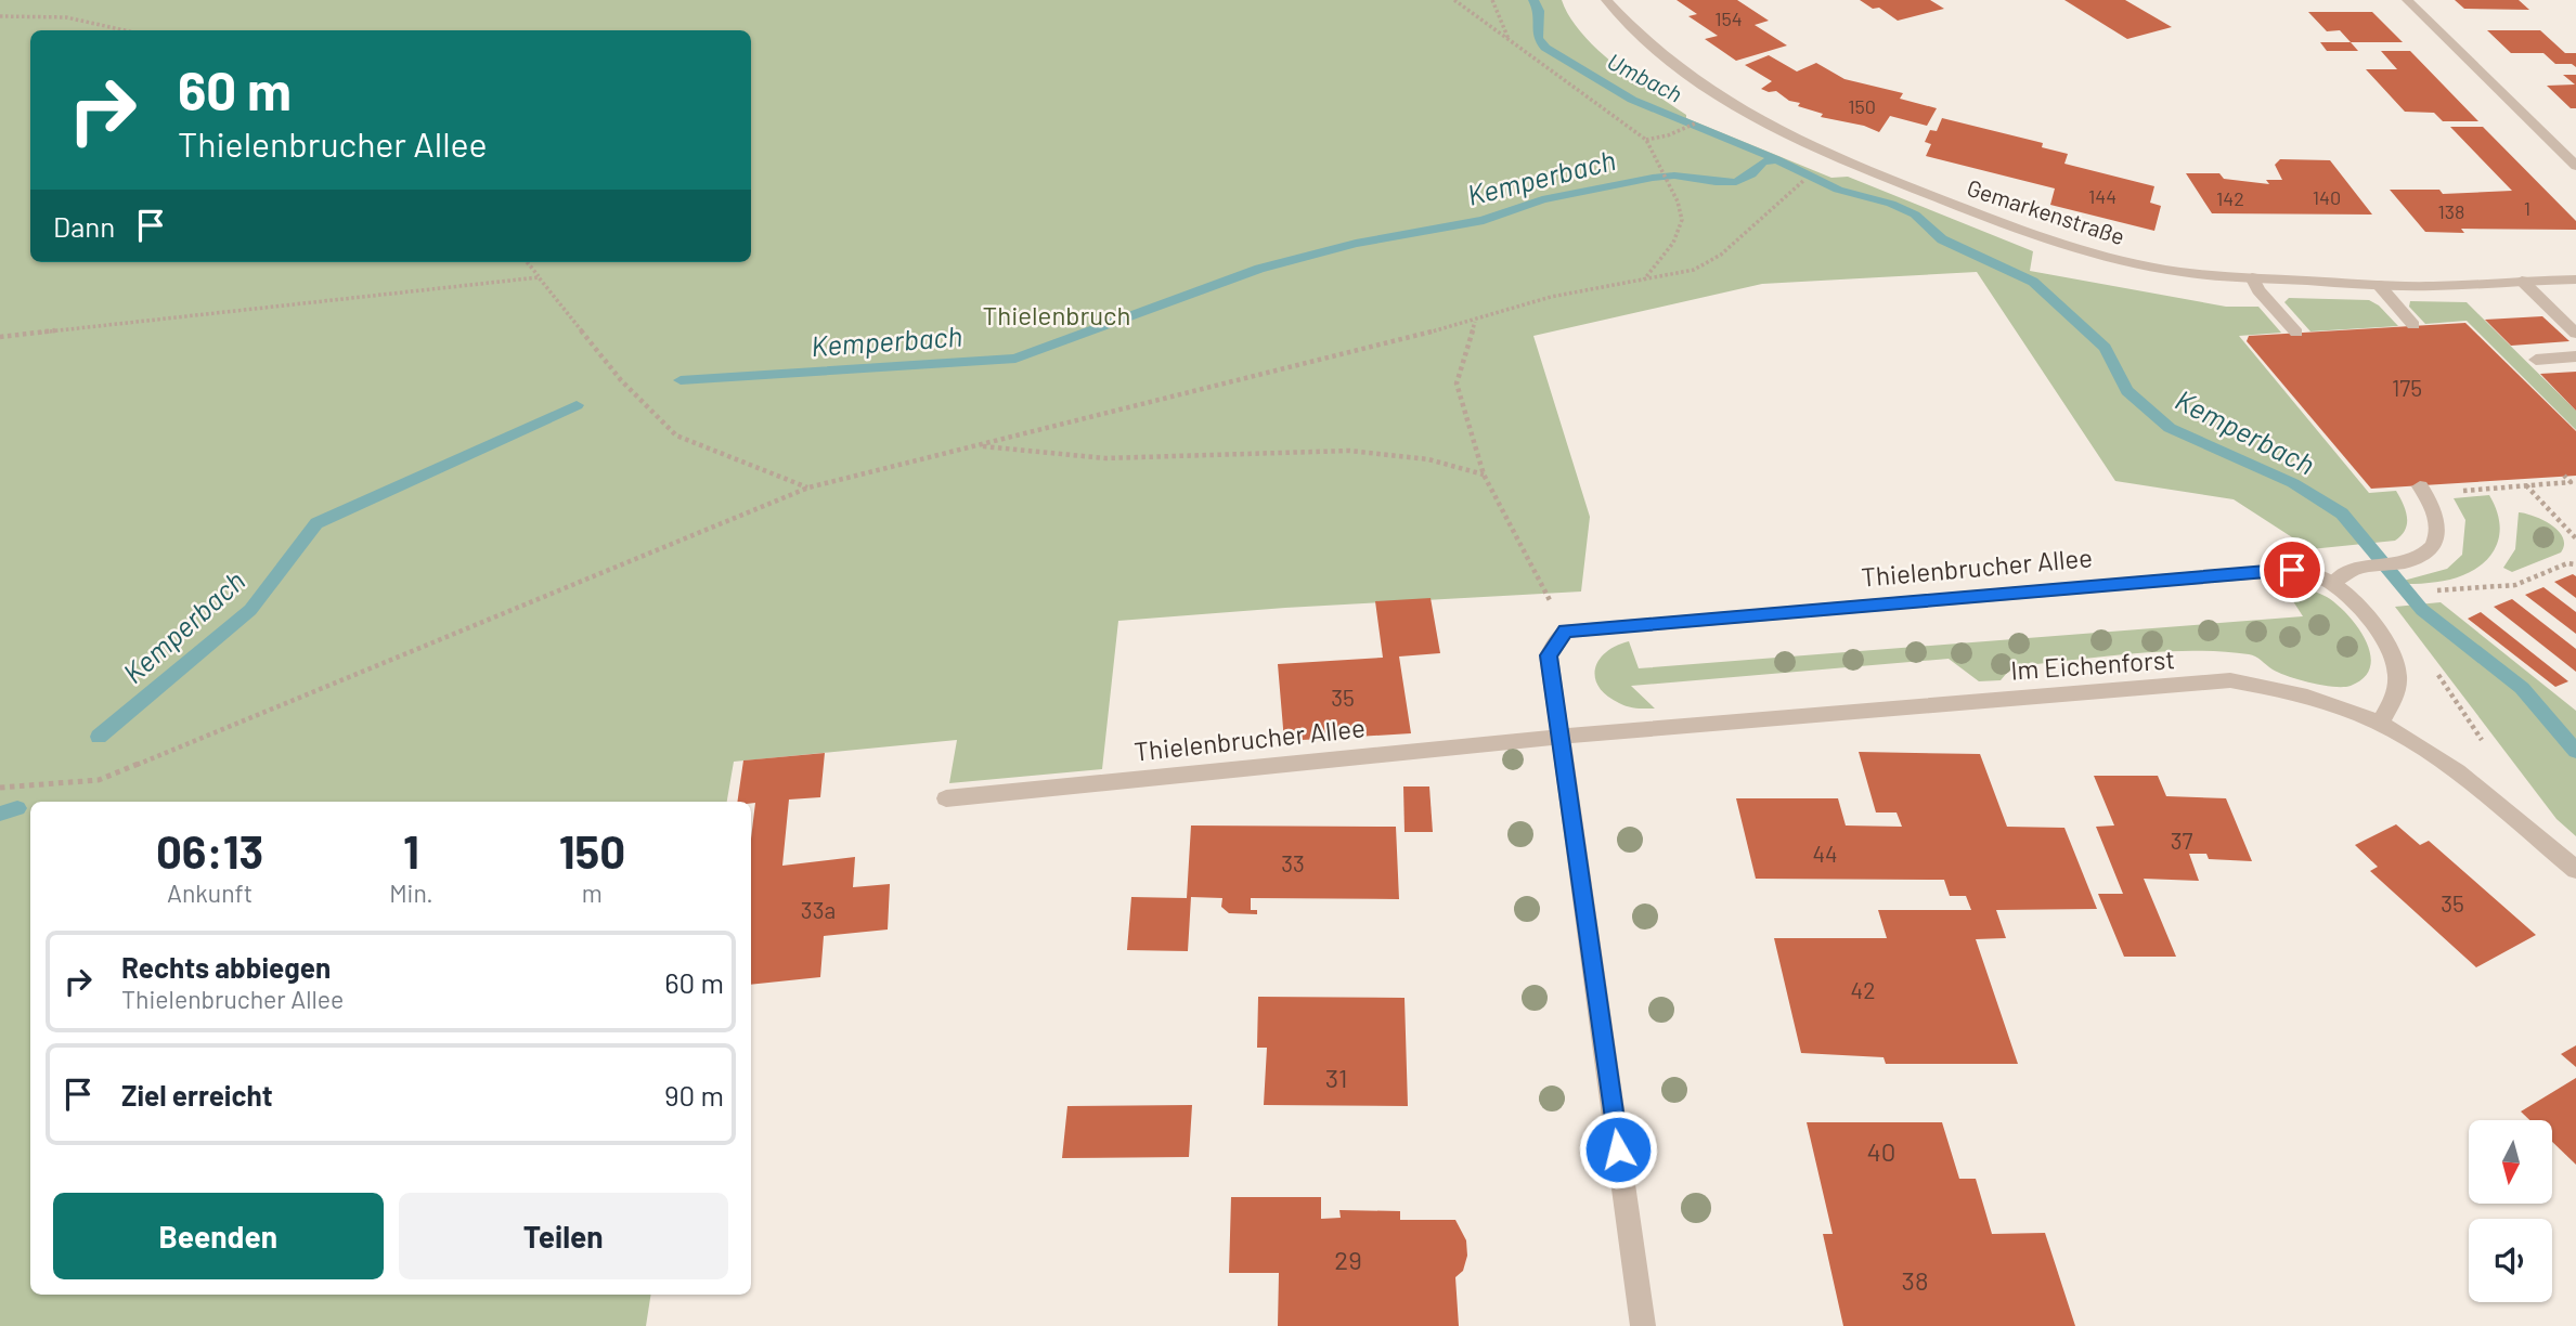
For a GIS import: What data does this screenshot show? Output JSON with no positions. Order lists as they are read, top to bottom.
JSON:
{
  "streets": {
    "street": ["Gemarkenstraße", "Thielenbrucher Allee", "Im Eichenforst"]
  },
  "crossings": [
    ["Thielenbrucher Allee", "Im Eichenforst"]
  ],
  "water": ["Umbach", "Kemperbach"],
  "parks": ["Thielenbruch"],
  "house_numbers": [
    "154",
    "150",
    "144",
    "140",
    "142",
    "1",
    "138",
    "175",
    "35",
    "37",
    "44",
    "33",
    "35",
    "33a",
    "42",
    "31",
    "40",
    "29",
    "38"
  ],
  "north": "bottom",
  "page": {
    "turn": ["60 m", "Thielenbrucher Allee"],
    "then": "Dann",
    "eta": [
      "06:13",
      "Ankunft",
      "1",
      "Min.",
      "150",
      "m"
    ],
    "list": [
      {
        "name": "Rechts abbiegen",
        "note": "Thielenbrucher Allee",
        "value": "60 m"
      },
      {
        "name": "Ziel erreicht",
        "value": "90 m"
      }
    ],
    "buttons": ["Beenden", "Teilen"]
  }
}
